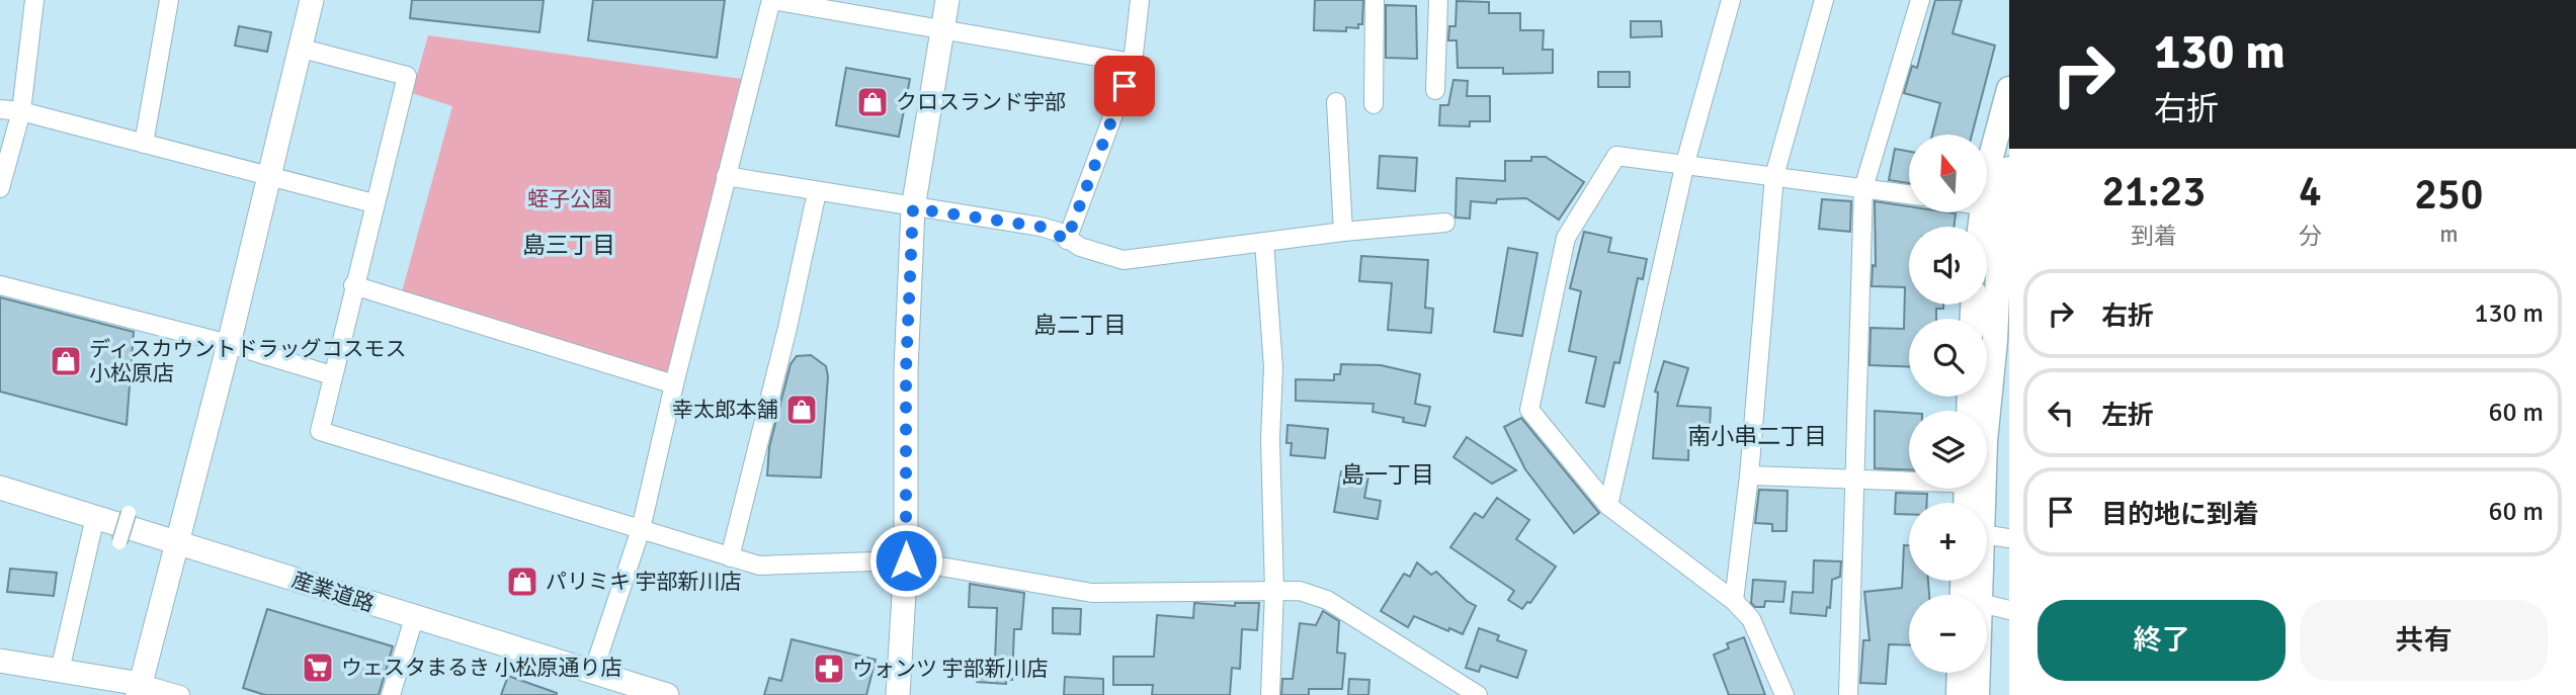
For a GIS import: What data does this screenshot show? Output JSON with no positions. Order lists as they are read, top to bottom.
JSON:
{
  "streets": {
    "street": ["産業道路"]
  },
  "districts": [
    "島三丁目",
    "島二丁目",
    "南小串二丁目",
    "島一丁目"
  ],
  "parks": ["蛭子公園"],
  "places": {
    "shop": [
      "クロスランド宇部",
      "ディスカウントドラッグコスモス 小松原店",
      "幸太郎本舗",
      "パリミキ 宇部新川店"
    ],
    "supermarket": ["ウェスタまるき 小松原通り店"],
    "pharmacy": ["ウォンツ 宇部新川店"]
  },
  "north": "top",
  "page": {
    "turn": ["130 m", "右折"],
    "map_buttons": ["+", "−"],
    "eta": [
      "21:23",
      "到着",
      "4",
      "分",
      "250",
      "m"
    ],
    "list": [
      {
        "name": "右折",
        "value": "130 m"
      },
      {
        "name": "左折",
        "value": "60 m"
      },
      {
        "name": "目的地に到着",
        "value": "60 m"
      }
    ],
    "buttons": ["終了", "共有"]
  }
}
